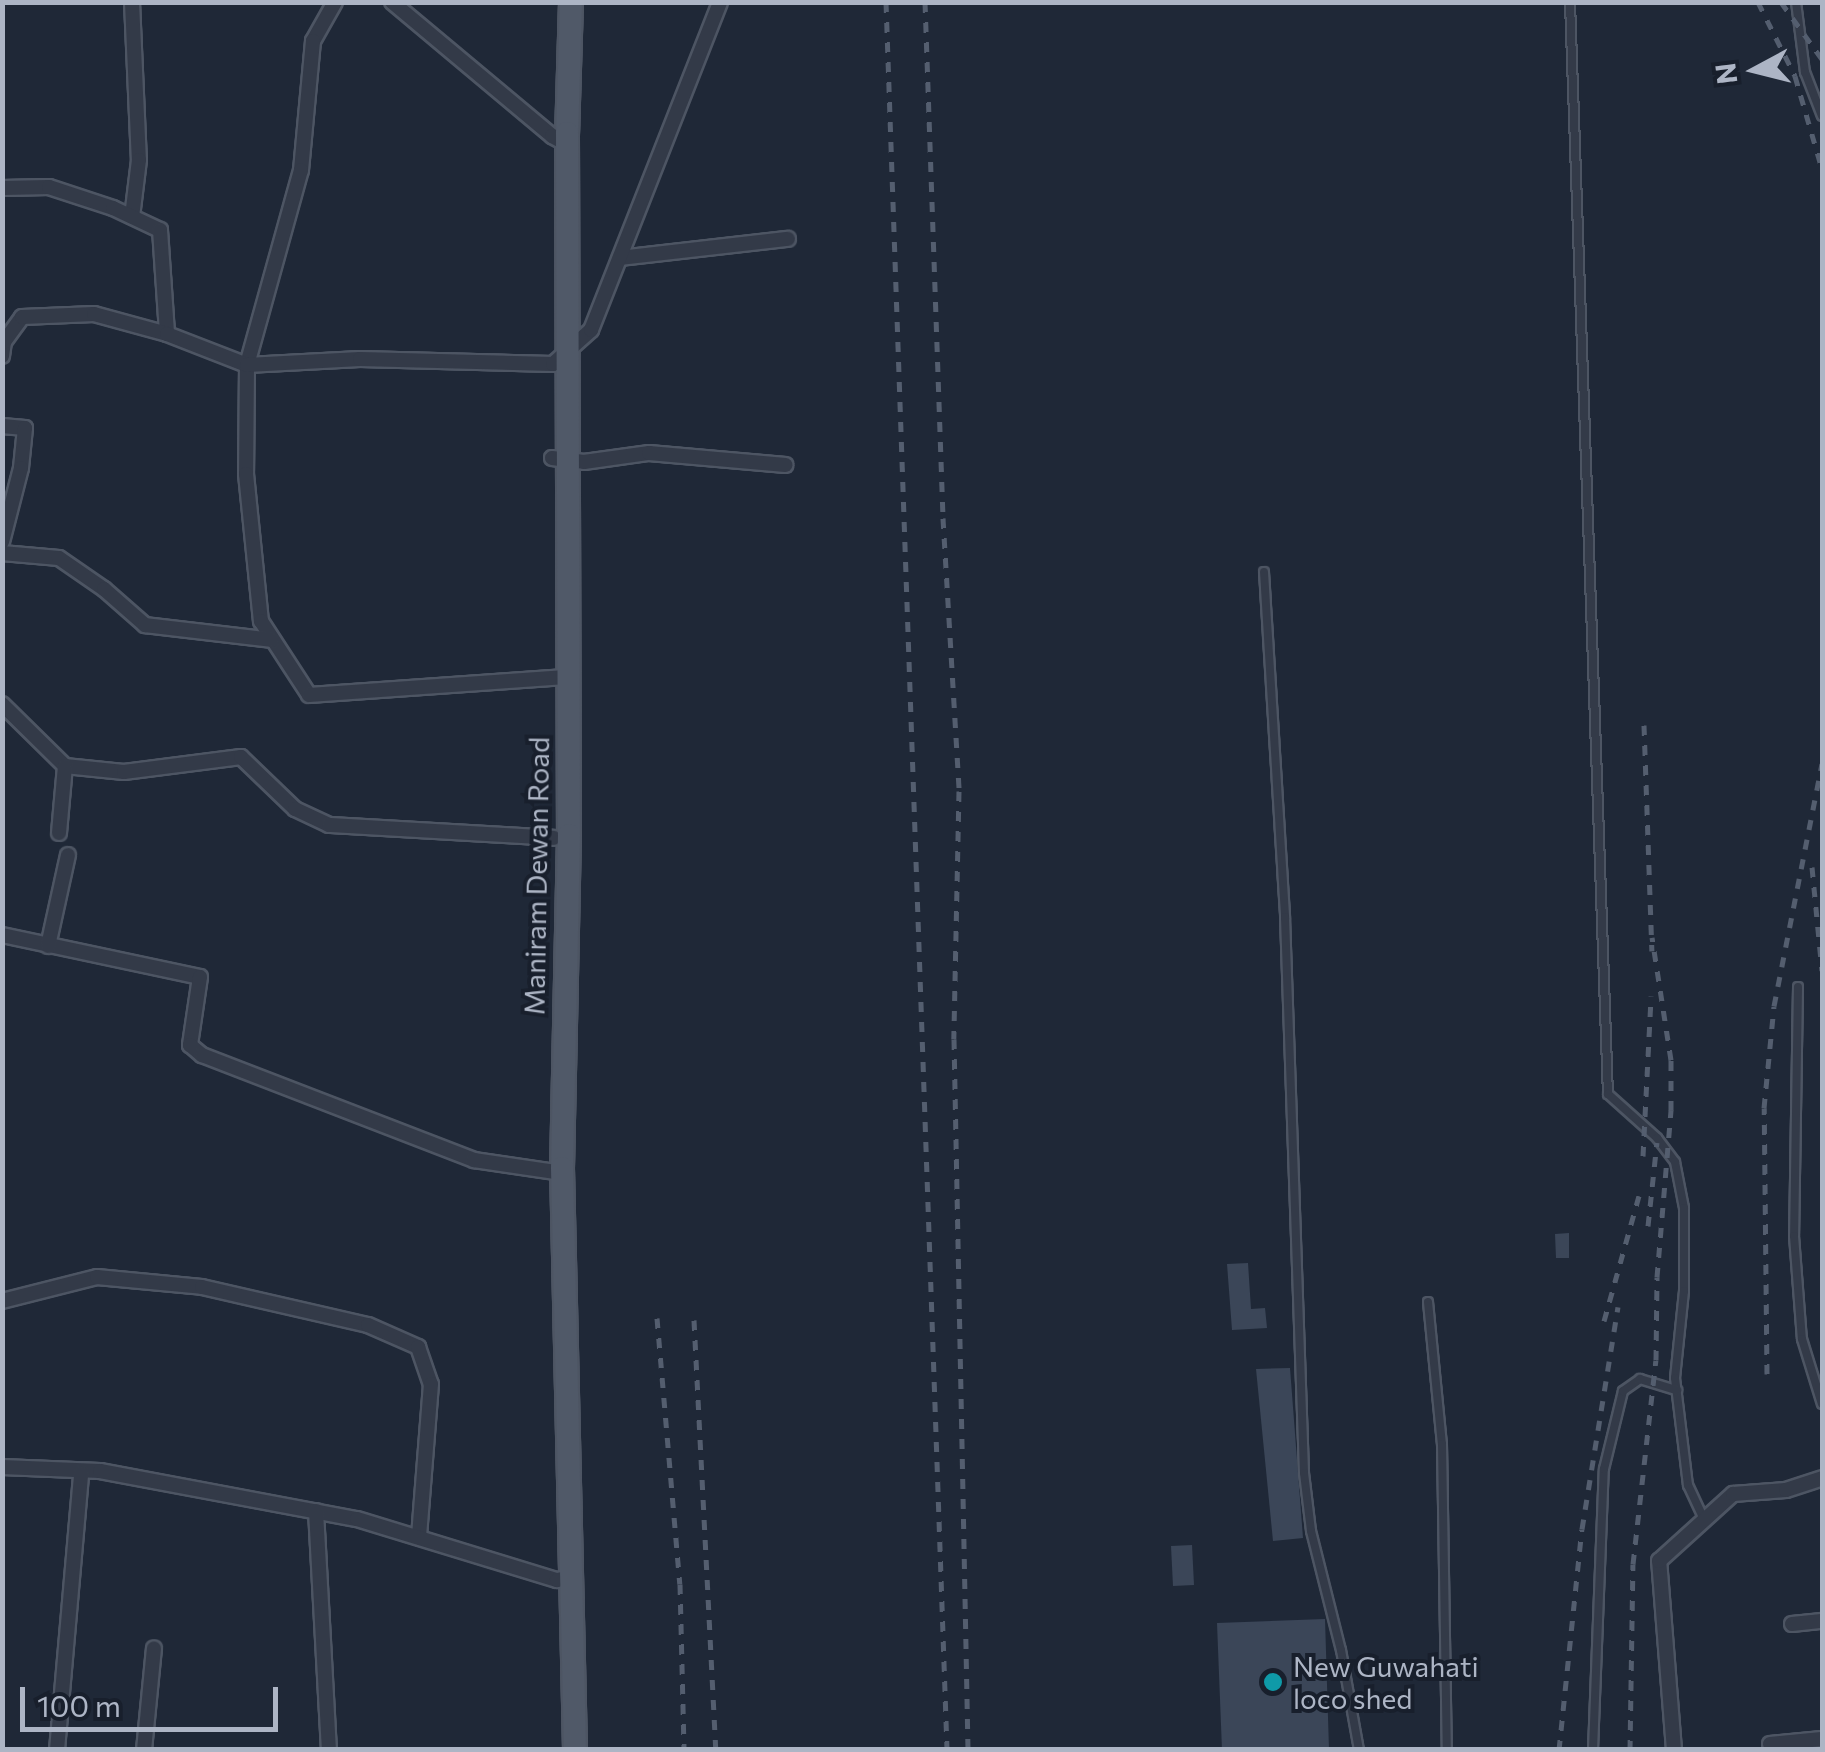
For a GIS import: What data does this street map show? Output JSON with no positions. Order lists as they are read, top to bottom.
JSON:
{
  "streets": {
    "main road": ["Maniram Dewan Road"]
  },
  "places": ["New Guwahati loco shed"],
  "scale_bar": "100 m",
  "north": "left"
}
